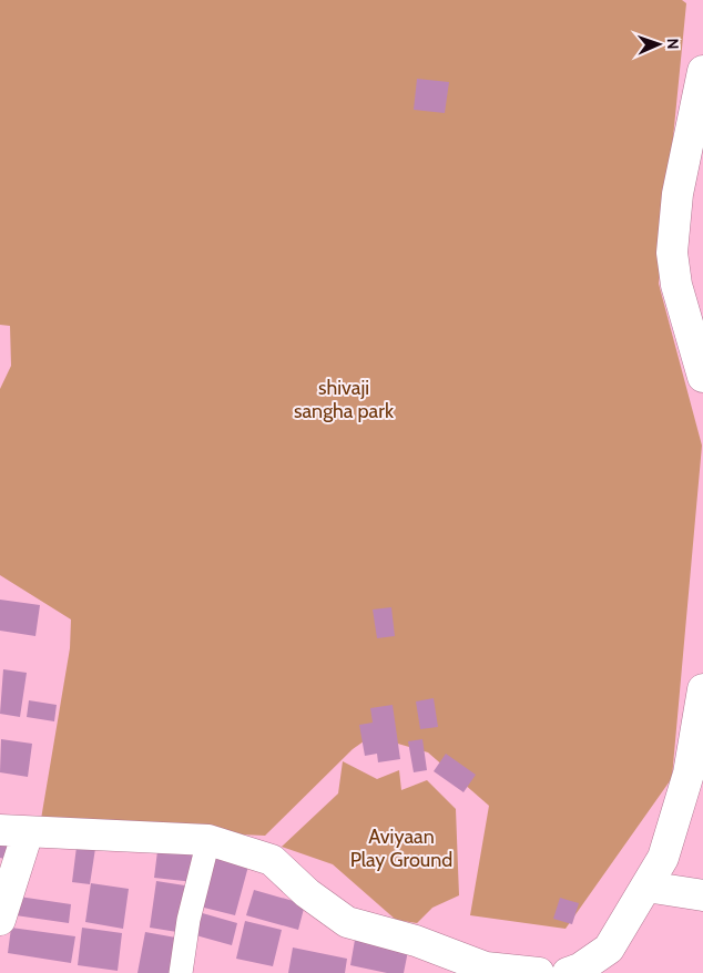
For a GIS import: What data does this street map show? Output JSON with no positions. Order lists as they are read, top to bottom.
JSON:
{
  "parks": ["shivaji sangha park", "Aviyaan Play Ground"],
  "north": "right"
}
